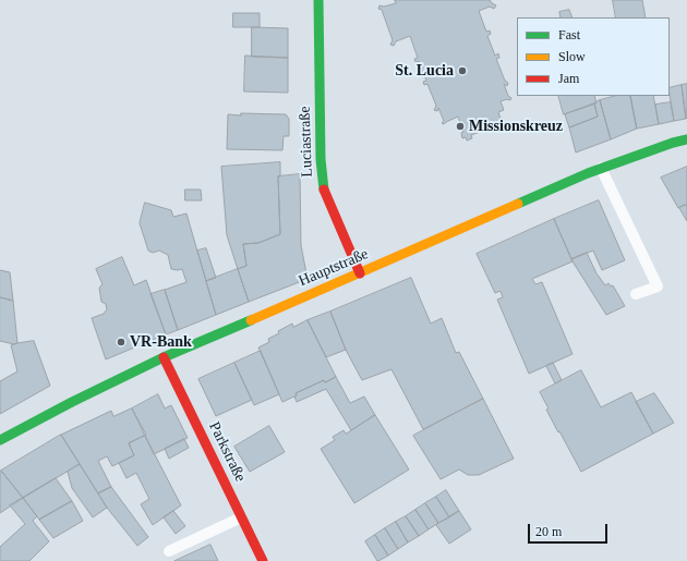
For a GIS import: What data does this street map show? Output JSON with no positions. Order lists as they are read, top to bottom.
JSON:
{
  "streets": {
    "main road": ["Luciastraße", "Hauptstraße", "Parkstraße"]
  },
  "crossings": [
    ["Luciastraße", "Hauptstraße"],
    ["Hauptstraße", "Parkstraße"]
  ],
  "places": ["St. Lucia", "Missionskreuz", "VR-Bank"],
  "legend": ["Fast", "Slow", "Jam"],
  "scale_bar": "20 m"
}
